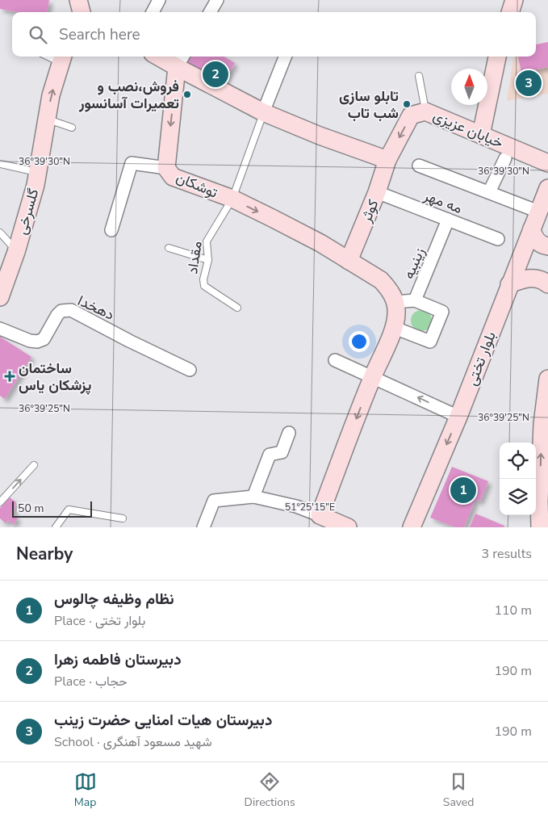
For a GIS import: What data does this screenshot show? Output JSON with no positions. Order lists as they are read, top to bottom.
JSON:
{
  "streets": {
    "street": [
      "خیابان عزیزی",
      "توشکان",
      "مه مهر",
      "کوثر",
      "گلسرخی",
      "زینبیه",
      "دهخدا",
      "بلوار تختی"
    ],
    "lane": ["مقداد"]
  },
  "crossings": [
    ["خیابان عزیزی", "کوثر"],
    ["توشکان", "کوثر"],
    ["توشکان", "مقداد"],
    ["توشکان", "زینبیه"],
    ["مه مهر", "کوثر"],
    ["مه مهر", "زینبیه"]
  ],
  "one_way": ["توشکان"],
  "places": {
    "other": ["فروش،نصب و تعمیرات آسانسور", "تابلو سازی شب تاب"],
    "health": ["ساختمان پزشکان یاس"]
  },
  "scale_bar": "50 m",
  "north": "top",
  "page": {
    "search": "Search here",
    "pins": ["2", "3", "1"],
    "scale": "50 m",
    "heading": ["Nearby", "3 results"],
    "list": [
      {
        "mark": "1",
        "name": "نظام وظیفه چالوس",
        "note": "Place · بلوار تختی",
        "value": "110 m"
      },
      {
        "mark": "2",
        "name": "دبیرستان فاطمه زهرا",
        "note": "Place · حجاب",
        "value": "190 m"
      },
      {
        "mark": "3",
        "name": "دبیرستان هیات امنایی حضرت زینب",
        "note": "School · شهید مسعود آهنگری",
        "value": "190 m"
      }
    ],
    "nav": ["Map", "Directions", "Saved"]
  },
  "coordinates": ["36°39'30\"N", "36°39'25\"N", "51°25'15\"E"]
}
